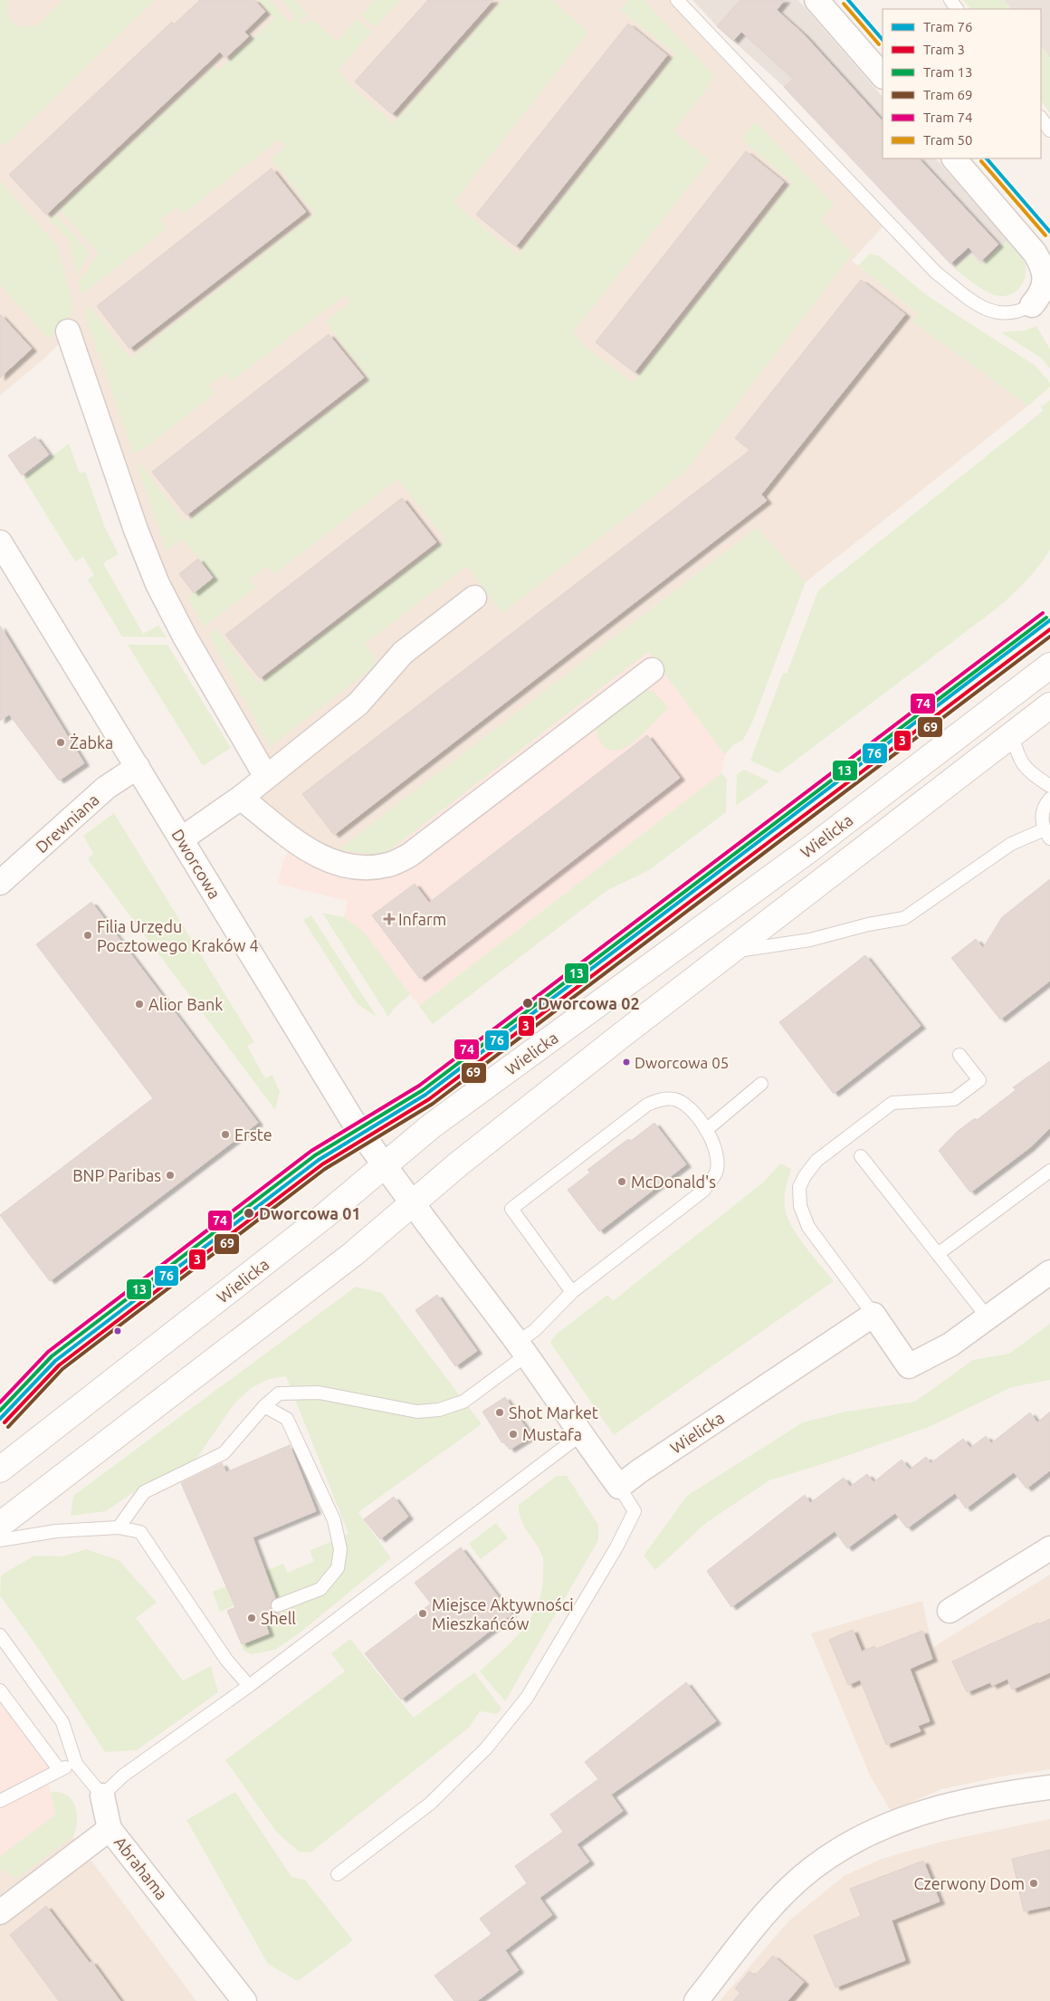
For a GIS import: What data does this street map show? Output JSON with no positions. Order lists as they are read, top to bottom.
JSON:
{
  "streets": {
    "main road": ["Wielicka"],
    "street": ["Drewniana", "Dworcowa", "Abrahama"]
  },
  "crossings": [
    ["Drewniana", "Dworcowa"],
    ["Wielicka", "Dworcowa"]
  ],
  "places": {
    "other": [
      "Żabka",
      "Filia Urzędu Pocztowego Kraków 4",
      "Dworcowa 02",
      "Alior Bank",
      "Dworcowa 05",
      "Erste",
      "BNP Paribas",
      "McDonald's",
      "Dworcowa 01",
      "Shot Market",
      "Mustafa",
      "Miejsce Aktywności Mieszkańców",
      "Shell",
      "Czerwony Dom"
    ],
    "health": ["Infarm"]
  },
  "lines": [
    "tram line 76",
    "tram line 50",
    "tram line 74",
    "tram line 13",
    "tram line 3",
    "tram line 69"
  ],
  "legend": [
    "Tram 76",
    "Tram 3",
    "Tram 13",
    "Tram 69",
    "Tram 74",
    "Tram 50"
  ]
}
